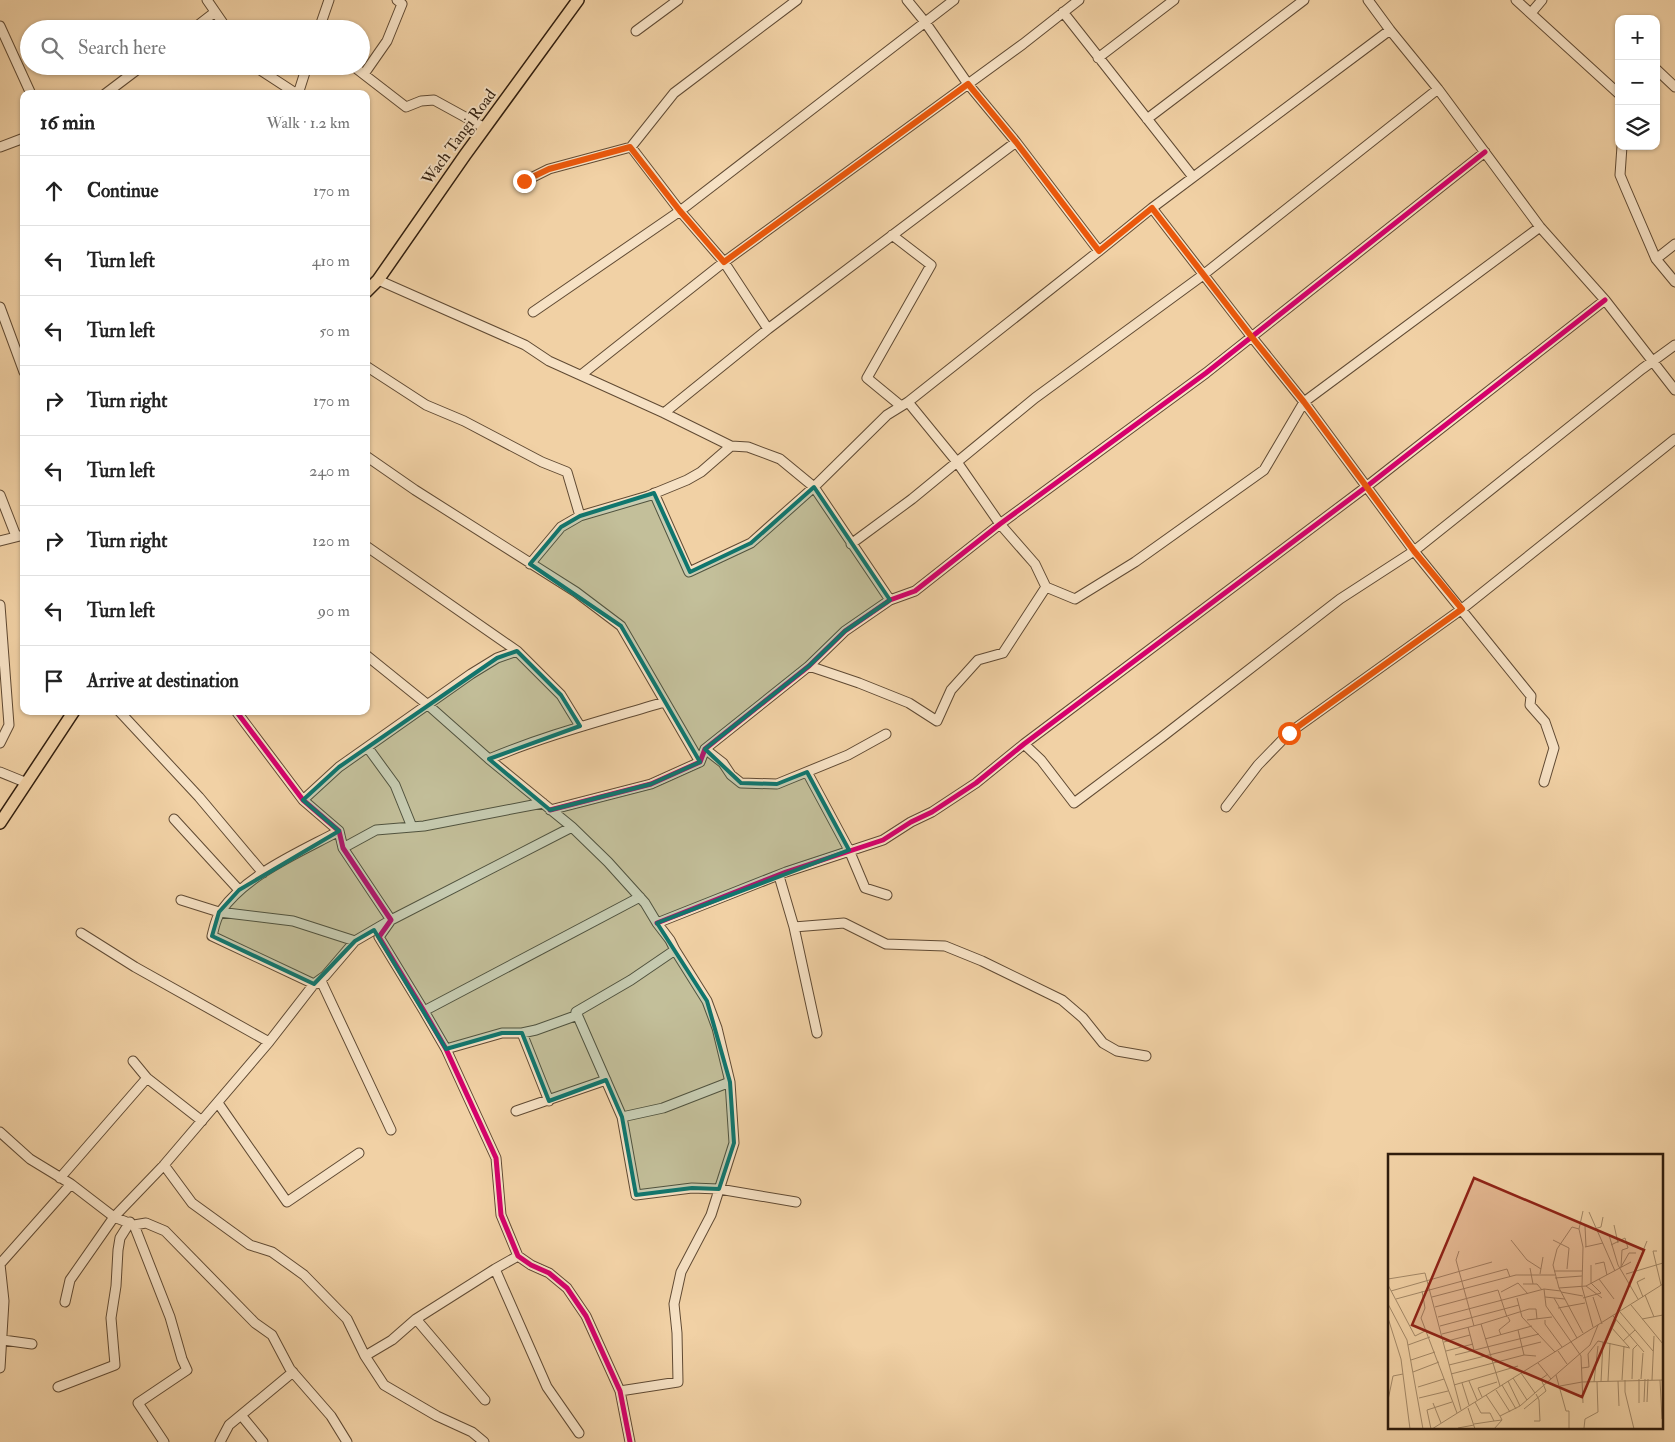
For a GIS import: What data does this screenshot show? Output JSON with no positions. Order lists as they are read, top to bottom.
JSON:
{
  "streets": {
    "main road": ["Wach Tangi Road"]
  },
  "page": {
    "map_buttons": ["+", "−"],
    "search": "Search here",
    "heading": ["16 min", "Walk · 1.2 km"],
    "list": [
      ["Continue", "170 m"],
      ["Turn left", "410 m"],
      ["Turn left", "50 m"],
      ["Turn right", "170 m"],
      ["Turn left", "240 m"],
      ["Turn right", "120 m"],
      ["Turn left", "90 m"],
      "Arrive at destination"
    ]
  }
}
